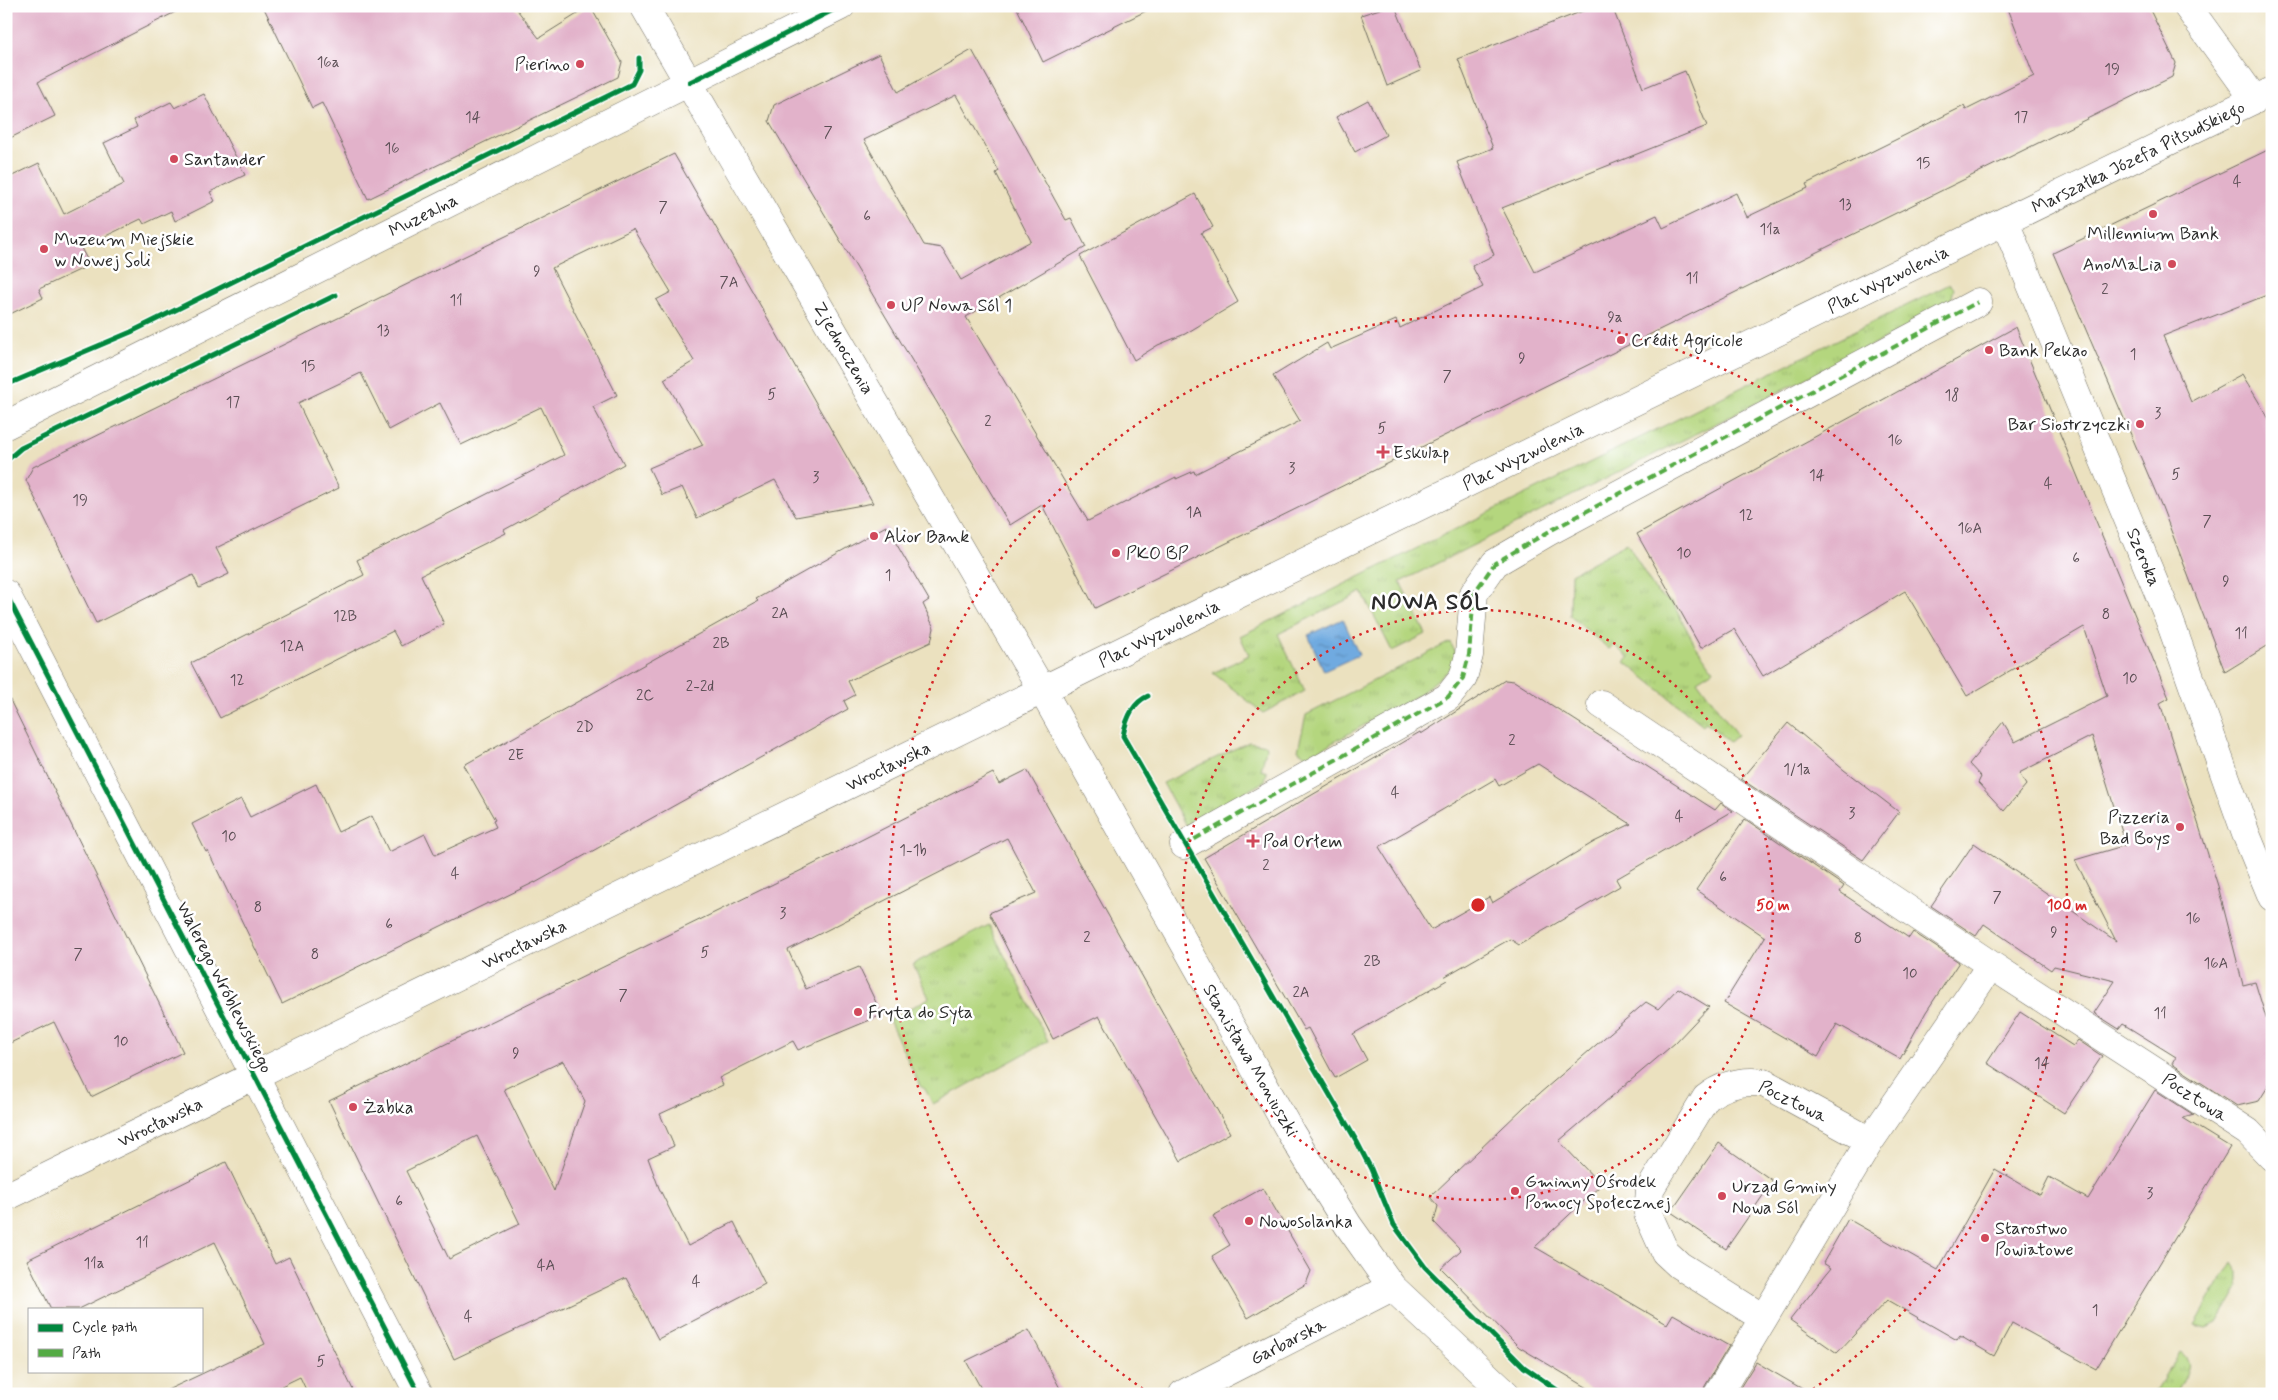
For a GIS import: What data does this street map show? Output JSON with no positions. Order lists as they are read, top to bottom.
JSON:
{
  "streets": {
    "street": [
      "Marszałka Józefa Piłsudskiego",
      "Muzealna",
      "Plac Wyzwolenia",
      "Zjednoczenia",
      "Szeroka",
      "Wrocławska",
      "Walerego Wróblewskiego",
      "Stanisława Moniuszki",
      "Pocztowa",
      "Garbarska"
    ]
  },
  "crossings": [
    ["Marszałka Józefa Piłsudskiego", "Plac Wyzwolenia"],
    ["Marszałka Józefa Piłsudskiego", "Szeroka"],
    ["Muzealna", "Zjednoczenia"],
    ["Plac Wyzwolenia", "Zjednoczenia"],
    ["Plac Wyzwolenia", "Szeroka"],
    ["Plac Wyzwolenia", "Wrocławska"],
    ["Plac Wyzwolenia", "Stanisława Moniuszki"],
    ["Zjednoczenia", "Wrocławska"],
    ["Zjednoczenia", "Stanisława Moniuszki"],
    ["Wrocławska", "Walerego Wróblewskiego"],
    ["Wrocławska", "Stanisława Moniuszki"],
    ["Stanisława Moniuszki", "Garbarska"]
  ],
  "districts": ["NOWA SÓL"],
  "places": {
    "other": [
      "Pierino",
      "Santander",
      "Millennium Bank",
      "Muzeum Miejskie w Nowej Soli",
      "AnoMaLia",
      "UP Nowa Sól 1",
      "Crédit Agricole",
      "Bank Pekao",
      "Bar Siostrzyczki",
      "Alior Bank",
      "PKO BP",
      "Pizzeria Bad Boys",
      "Fryta do Syta",
      "Żabka",
      "Gminny Ośrodek Pomocy Społecznej",
      "Urząd Gminy Nowa Sól",
      "Nowosolanka",
      "Starostwo Powiatowe"
    ],
    "health": ["Eskulap", "Pod Orłem"]
  },
  "house_numbers": [
    "16a",
    "19",
    "14",
    "17",
    "7",
    "16",
    "15",
    "4",
    "13",
    "7",
    "6",
    "11a",
    "9",
    "11",
    "7A",
    "2",
    "11",
    "9a",
    "13",
    "1",
    "9",
    "15",
    "7",
    "5",
    "18",
    "17",
    "3",
    "2",
    "5",
    "16",
    "3",
    "5",
    "14",
    "3",
    "4",
    "19",
    "1A",
    "12",
    "7",
    "16A",
    "10",
    "6",
    "1",
    "9",
    "2A",
    "8",
    "12B",
    "11",
    "2B",
    "12A",
    "10",
    "12",
    "2-2d",
    "2C",
    "2D",
    "2",
    "2E",
    "1/1a",
    "4",
    "3",
    "4",
    "10",
    "1-1b",
    "2",
    "4",
    "6",
    "7",
    "8",
    "3",
    "16",
    "6",
    "9",
    "2",
    "8",
    "5",
    "7",
    "8",
    "2B",
    "16A",
    "10",
    "2A",
    "7",
    "11",
    "10",
    "9",
    "14",
    "3",
    "6",
    "11",
    "11a",
    "4A",
    "4",
    "1",
    "4",
    "5"
  ],
  "legend": ["Cycle path", "Path"],
  "rings": ["50 m", "100 m"]
}
